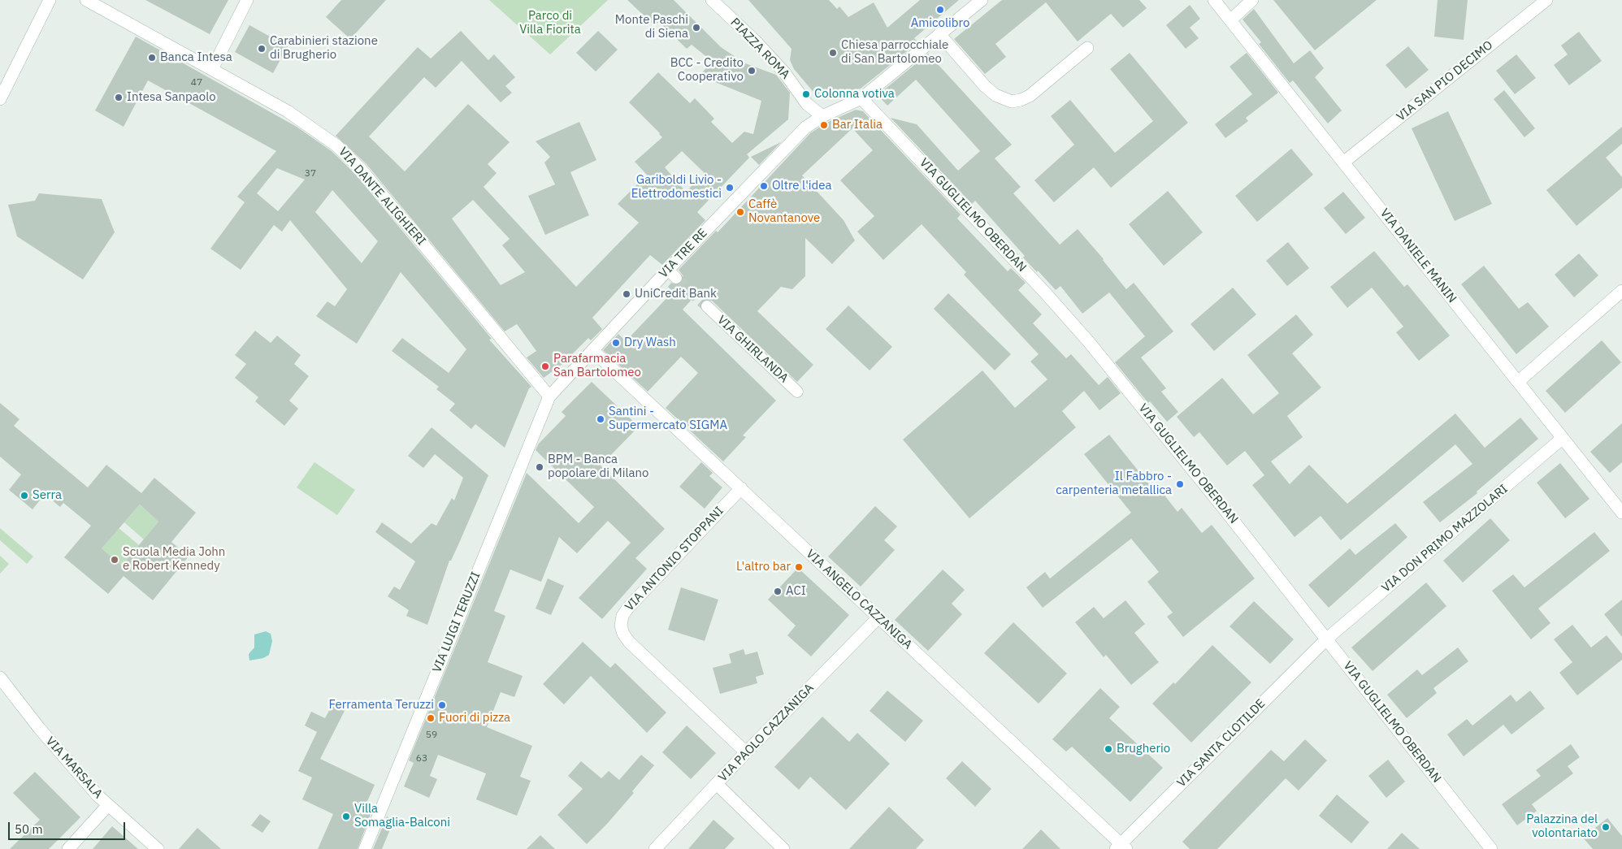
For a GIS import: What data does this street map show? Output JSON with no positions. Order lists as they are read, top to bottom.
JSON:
{
  "streets": {
    "street": [
      "PIAZZA ROMA",
      "VIA SAN PIO DECIMO",
      "VIA DANTE ALIGHIERI",
      "VIA GUGLIELMO OBERDAN",
      "VIA TRE RE",
      "VIA DANIELE MANIN",
      "VIA GHIRLANDA",
      "VIA DON PRIMO MAZZOLARI",
      "VIA ANTONIO STOPPANI",
      "VIA ANGELO CAZZANIGA",
      "VIA LUIGI TERUZZI",
      "VIA PAOLO CAZZANIGA",
      "VIA SANTA CLOTILDE",
      "VIA MARSALA"
    ]
  },
  "crossings": [
    ["PIAZZA ROMA", "VIA TRE RE"],
    ["VIA SAN PIO DECIMO", "VIA DANIELE MANIN"],
    ["VIA DANTE ALIGHIERI", "VIA TRE RE"],
    ["VIA DANTE ALIGHIERI", "VIA LUIGI TERUZZI"],
    ["VIA GUGLIELMO OBERDAN", "VIA TRE RE"],
    ["VIA GUGLIELMO OBERDAN", "VIA DON PRIMO MAZZOLARI"],
    ["VIA GUGLIELMO OBERDAN", "VIA SANTA CLOTILDE"],
    ["VIA TRE RE", "VIA ANGELO CAZZANIGA"],
    ["VIA TRE RE", "VIA LUIGI TERUZZI"],
    ["VIA DANIELE MANIN", "VIA DON PRIMO MAZZOLARI"],
    ["VIA DON PRIMO MAZZOLARI", "VIA SANTA CLOTILDE"],
    ["VIA ANTONIO STOPPANI", "VIA ANGELO CAZZANIGA"],
    ["VIA ANTONIO STOPPANI", "VIA PAOLO CAZZANIGA"],
    ["VIA ANGELO CAZZANIGA", "VIA PAOLO CAZZANIGA"],
    ["VIA ANGELO CAZZANIGA", "VIA SANTA CLOTILDE"]
  ],
  "parks": ["Parco di Villa Fiorita"],
  "places": [
    "Amicolibro",
    "Monte Paschi di Siena",
    "Carabinieri stazione di Brugherio",
    "Chiesa parrocchiale di San Bartolomeo",
    "Banca Intesa",
    "BCC - Credito Cooperativo",
    "Colonna votiva",
    "Intesa Sanpaolo",
    "Bar Italia",
    "Oltre l'idea",
    "Gariboldi Livio - Elettrodomestici",
    "Caffè Novantanove",
    "UniCredit Bank",
    "Dry Wash",
    "Parafarmacia San Bartolomeo",
    "Santini - Supermercato SIGMA",
    "BPM - Banca popolare di Milano",
    "Il Fabbro - carpenteria metallica",
    "Serra",
    "Scuola Media John e Robert Kennedy",
    "L'altro bar",
    "ACI",
    "Ferramenta Teruzzi",
    "Fuori di pizza",
    "Brugherio",
    "Villa Somaglia-Balconi",
    "Palazzina del volontariato"
  ],
  "house_numbers": [
    "47",
    "37",
    "59",
    "63"
  ],
  "scale_bar": "50 m"
}
